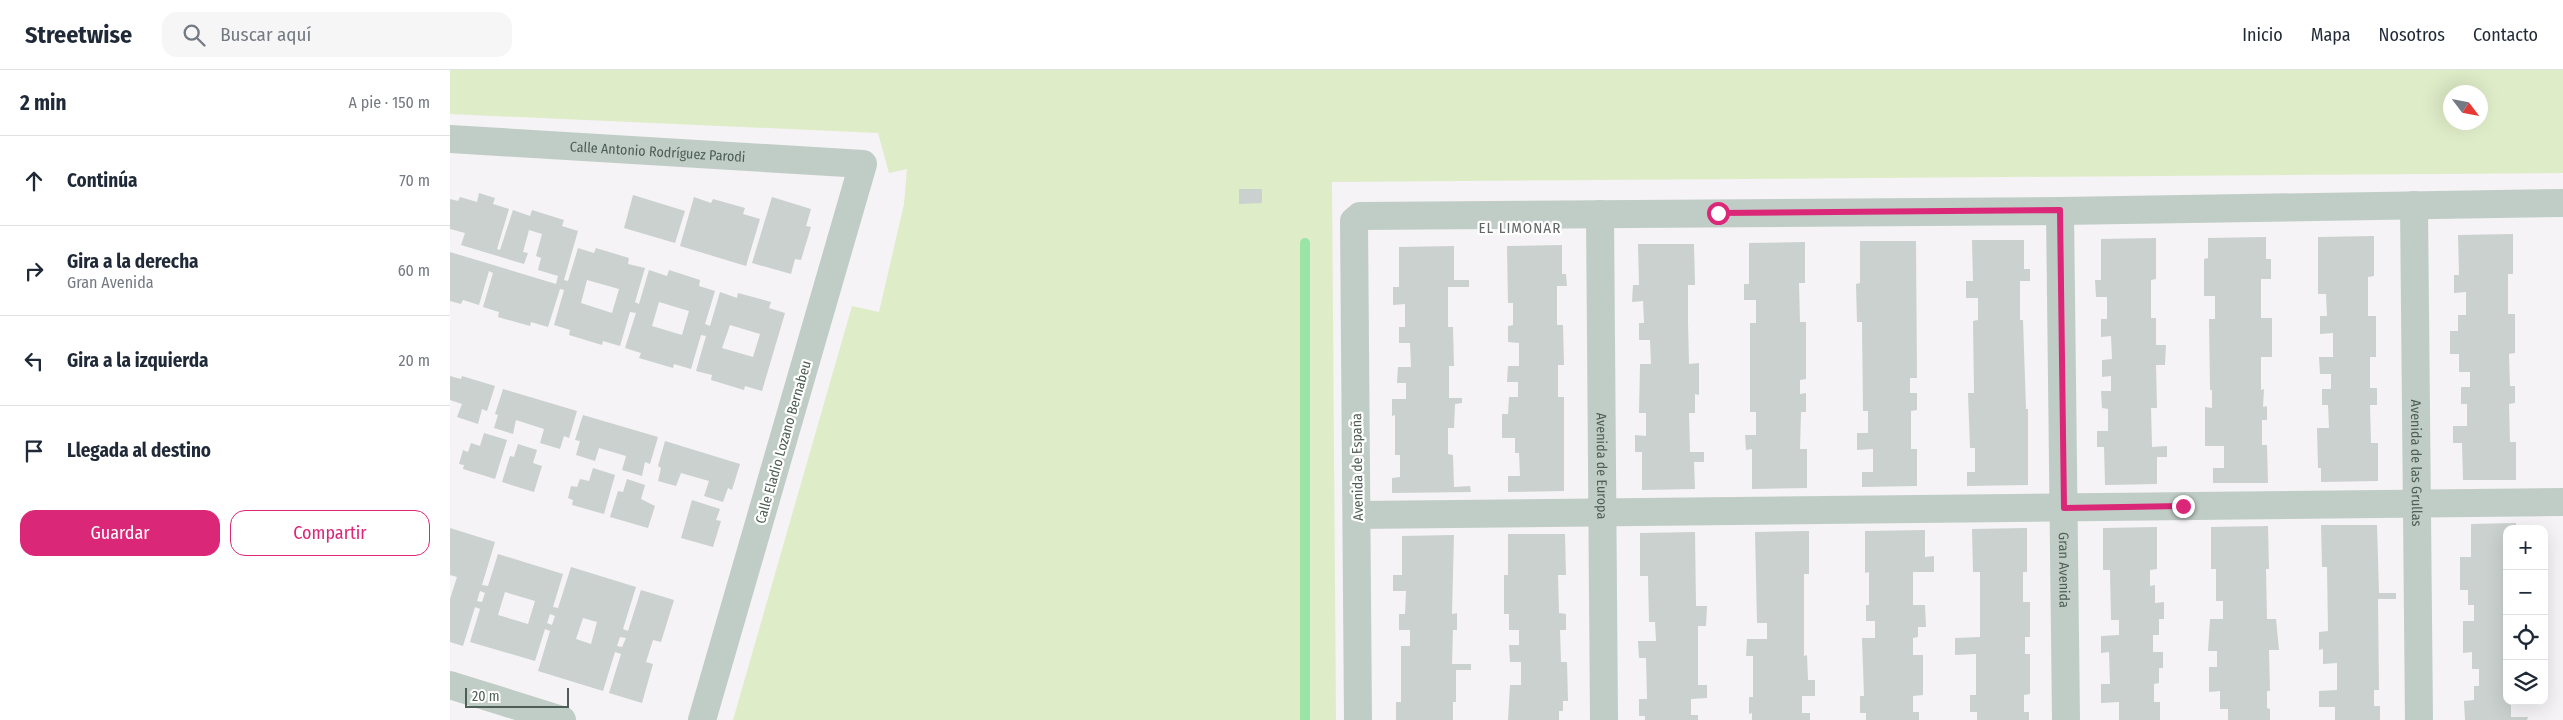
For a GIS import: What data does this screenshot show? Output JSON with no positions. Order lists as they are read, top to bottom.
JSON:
{
  "streets": {
    "street": [
      "Calle Antonio Rodríguez Parodi",
      "Calle Eladio Lozano Bernabeu",
      "Avenida de las Grullas",
      "Avenida de España",
      "Avenida de Europa",
      "Gran Avenida"
    ]
  },
  "crossings": [
    ["Calle Antonio Rodríguez Parodi", "Calle Eladio Lozano Bernabeu"],
    ["Avenida de España", "Avenida de Europa"]
  ],
  "districts": ["EL LIMONAR"],
  "scale_bar": "20 m",
  "north": "bottom right",
  "page": {
    "header": "Streetwise",
    "search": "Buscar aquí",
    "nav": [
      "Inicio",
      "Mapa",
      "Nosotros",
      "Contacto"
    ],
    "heading": ["2 min", "A pie · 150 m"],
    "list": [
      ["Continúa", "70 m"],
      ["Gira a la derecha", "Gran Avenida", "60 m"],
      ["Gira a la izquierda", "20 m"],
      "Llegada al destino"
    ],
    "buttons": ["Guardar", "Compartir"],
    "map_buttons": ["+", "−"],
    "scale": "20 m"
  }
}
